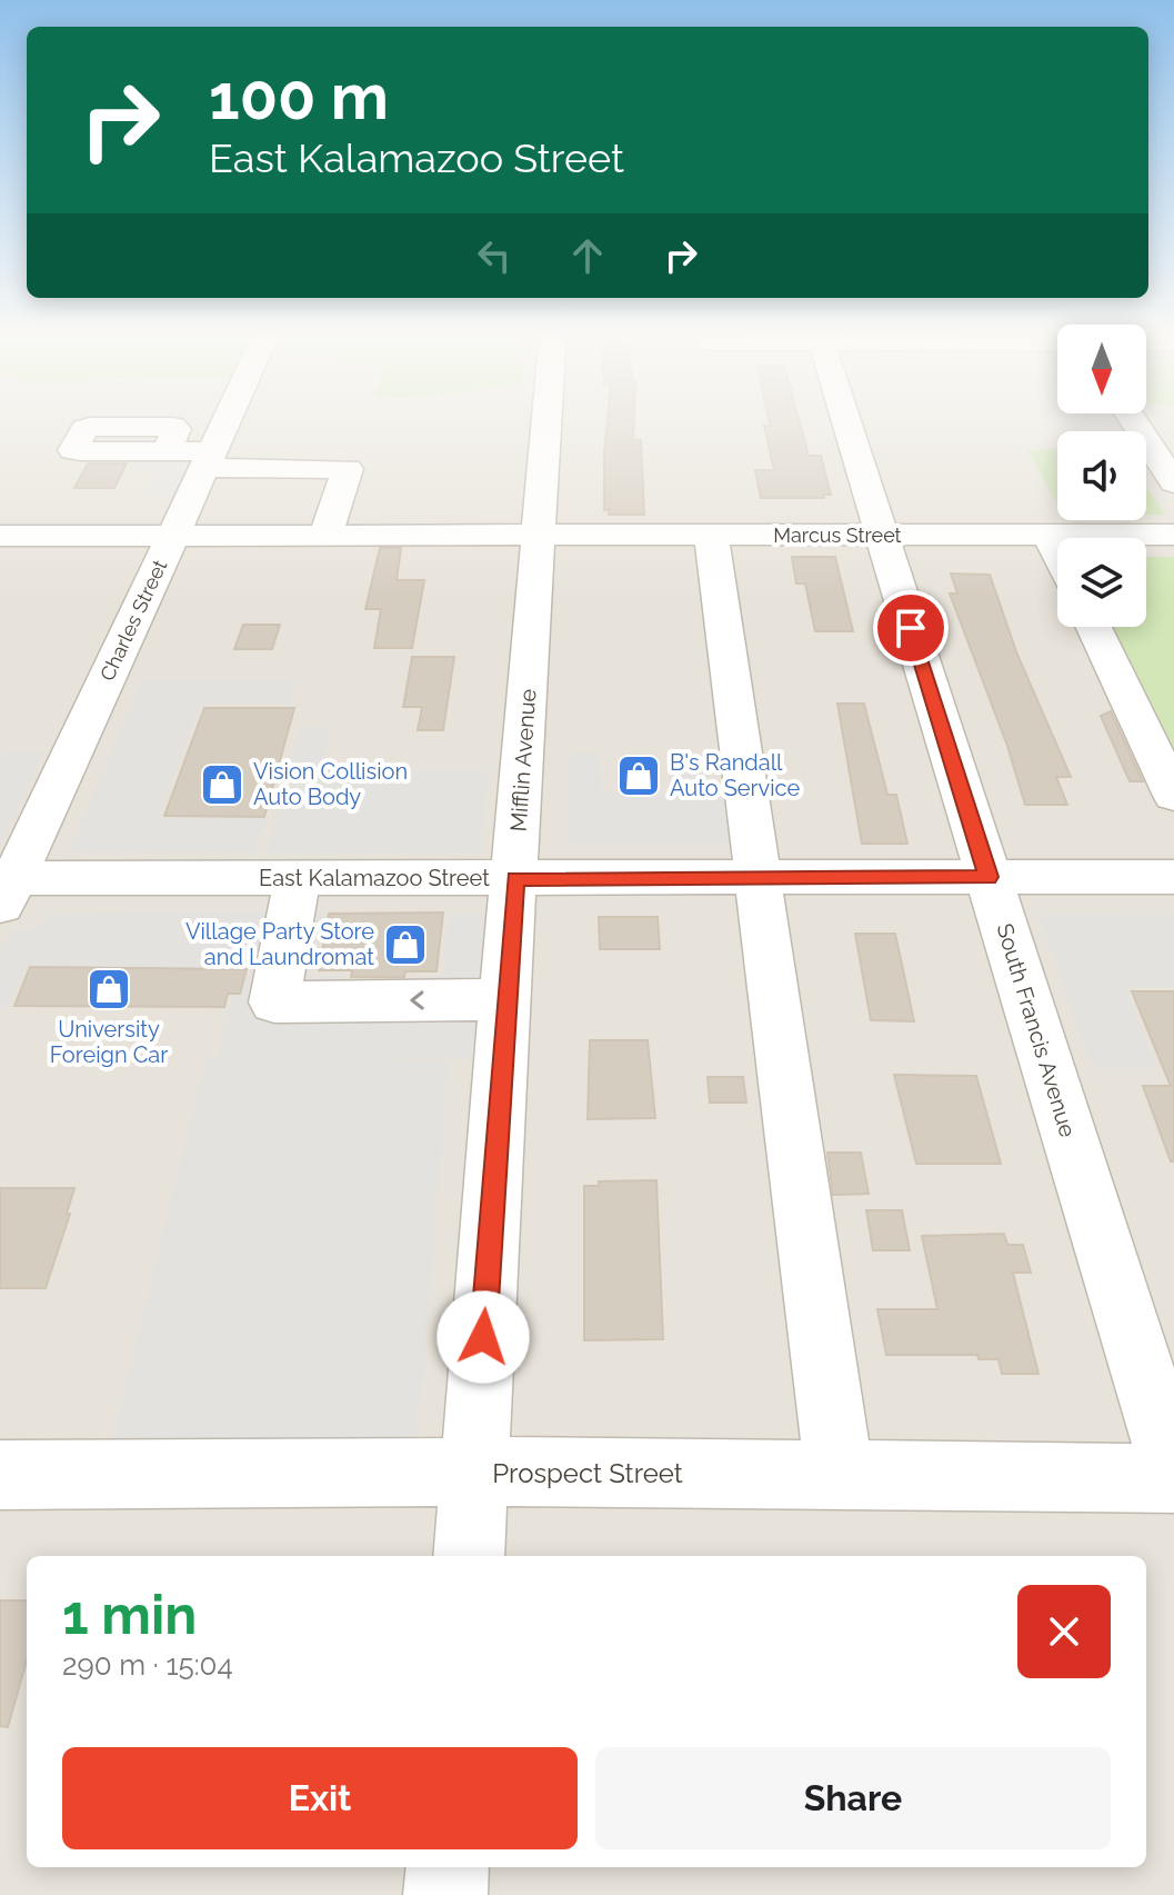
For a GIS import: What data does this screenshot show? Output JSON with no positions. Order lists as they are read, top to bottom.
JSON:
{
  "streets": {
    "street": [
      "Marcus Street",
      "Charles Street",
      "Mifflin Avenue",
      "East Kalamazoo Street",
      "South Francis Avenue",
      "Prospect Street"
    ]
  },
  "crossings": [
    ["Marcus Street", "Charles Street"],
    ["Marcus Street", "Mifflin Avenue"],
    ["Marcus Street", "South Francis Avenue"],
    ["Charles Street", "East Kalamazoo Street"],
    ["Mifflin Avenue", "East Kalamazoo Street"],
    ["Mifflin Avenue", "Prospect Street"],
    ["East Kalamazoo Street", "South Francis Avenue"]
  ],
  "places": {
    "shop": [
      "B's Randall Auto Service",
      "Vision Collision Auto Body",
      "Village Party Store and Laundromat",
      "University Foreign Car"
    ]
  },
  "north": "bottom",
  "page": {
    "turn": ["100 m", "East Kalamazoo Street"],
    "heading": ["1 min", "290 m · 15:04"],
    "buttons": ["Exit", "Share"]
  }
}
